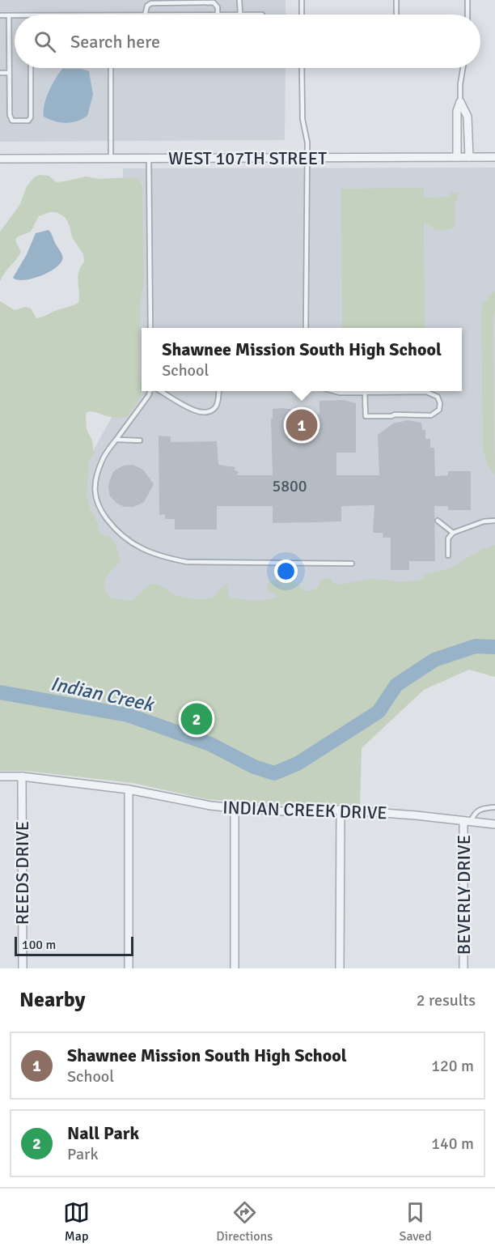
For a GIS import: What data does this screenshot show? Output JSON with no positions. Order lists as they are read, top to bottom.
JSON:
{
  "streets": {
    "street": [
      "WEST 107TH STREET",
      "INDIAN CREEK DRIVE",
      "REEDS DRIVE",
      "BEVERLY DRIVE"
    ]
  },
  "crossings": [
    ["INDIAN CREEK DRIVE", "REEDS DRIVE"],
    ["INDIAN CREEK DRIVE", "BEVERLY DRIVE"]
  ],
  "water": ["Indian Creek"],
  "house_numbers": ["5800"],
  "scale_bar": "100 m",
  "page": {
    "search": "Search here",
    "popup": ["Shawnee Mission South High School", "School"],
    "pins": ["1", "2"],
    "scale": "100 m",
    "heading": ["Nearby", "2 results"],
    "list": [
      {
        "mark": "1",
        "name": "Shawnee Mission South High School",
        "note": "School",
        "value": "120 m"
      },
      {
        "mark": "2",
        "name": "Nall Park",
        "note": "Park",
        "value": "140 m"
      }
    ],
    "nav": ["Map", "Directions", "Saved"]
  }
}
